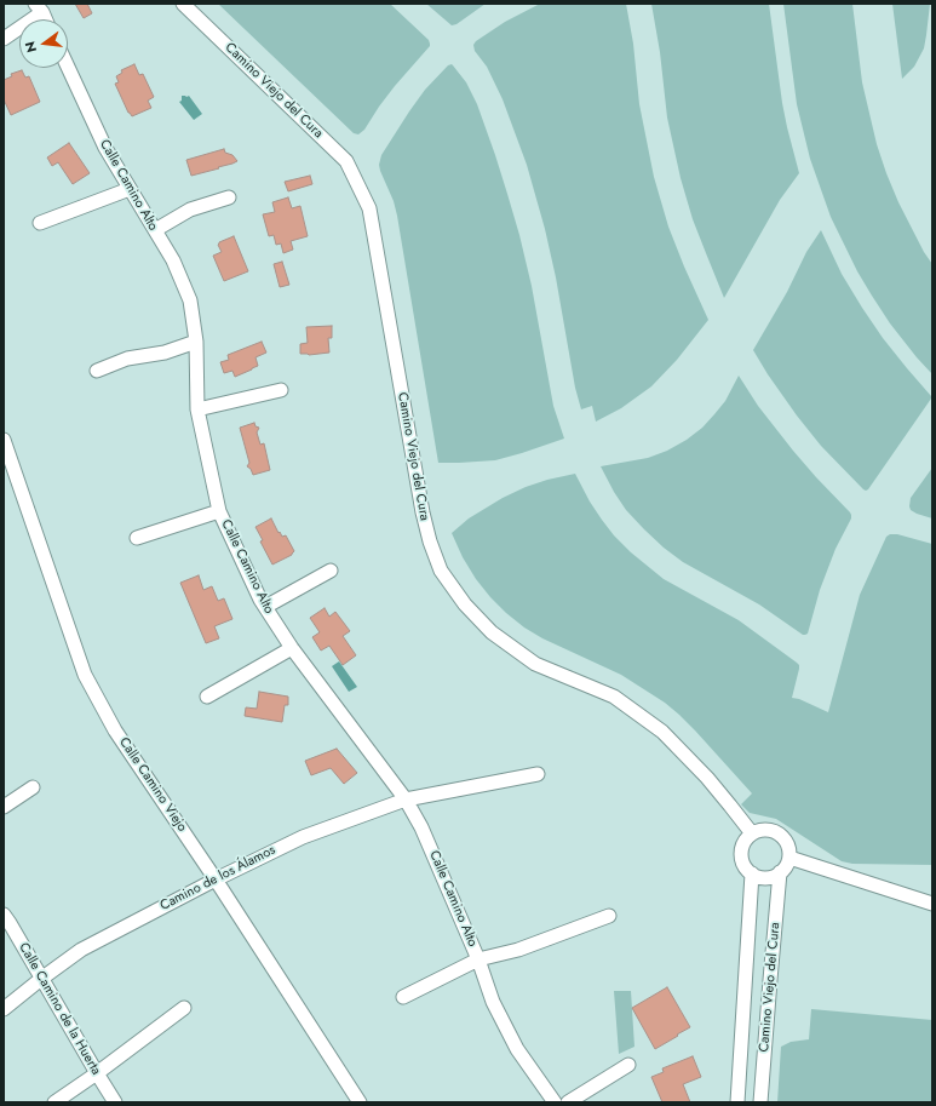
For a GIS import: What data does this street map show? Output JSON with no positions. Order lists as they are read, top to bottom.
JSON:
{
  "streets": {
    "street": [
      "Camino Viejo del Cura",
      "Calle Camino Alto",
      "Calle Camino Viejo",
      "Camino de los Álamos",
      "Calle Camino de la Huerta"
    ]
  },
  "crossings": [
    ["Calle Camino Alto", "Camino de los Álamos"],
    ["Calle Camino Viejo", "Camino de los Álamos"],
    ["Camino de los Álamos", "Calle Camino de la Huerta"]
  ],
  "north": "left"
}
